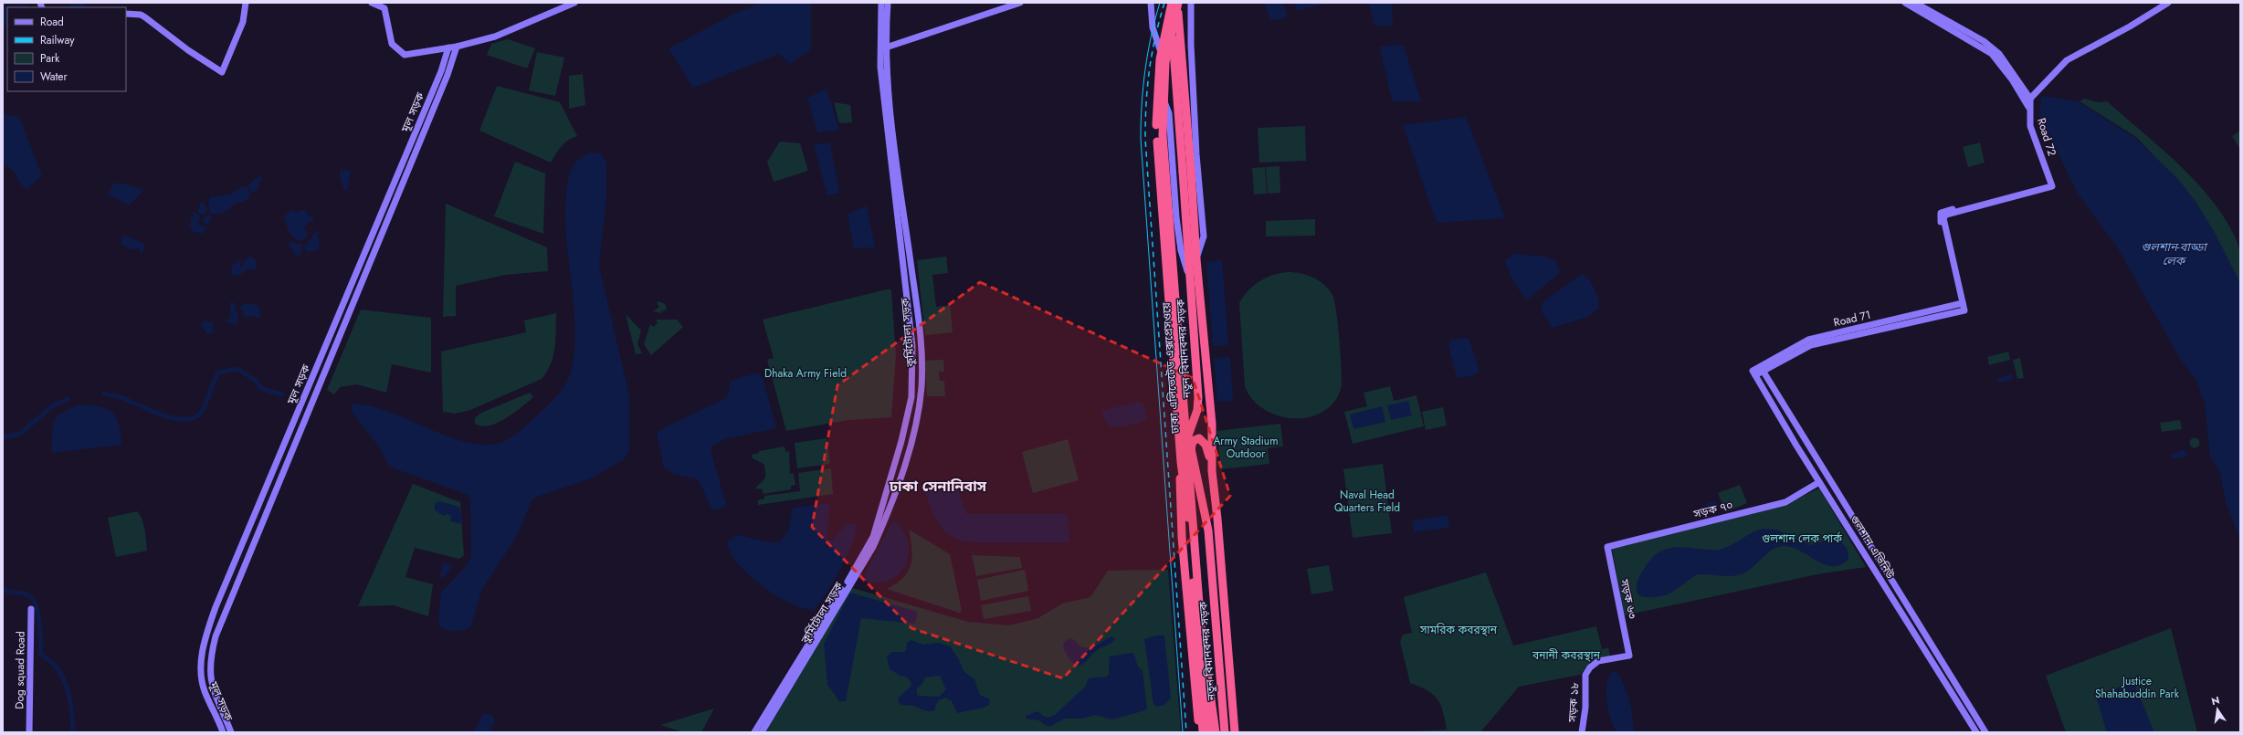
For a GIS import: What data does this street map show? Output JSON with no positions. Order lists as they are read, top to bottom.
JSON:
{
  "streets": {
    "highway": ["নতুন বিমানবন্দর সড়ক", "ঢাকা এলিভেটেড এক্সপ্রেসওয়ে"],
    "street": [
      "মূল সড়ক",
      "Road 72",
      "Road 71",
      "কুর্মিটোলা সড়ক",
      "সড়ক ৭০",
      "গুলশান এভিনিউ",
      "সড়ক ৬৩",
      "Dog squad Road",
      "সড়ক ১৮"
    ]
  },
  "crossings": [
    ["Road 72", "Road 71"],
    ["Road 71", "গুলশান এভিনিউ"],
    ["নতুন বিমানবন্দর সড়ক", "ঢাকা এলিভেটেড এক্সপ্রেসওয়ে"],
    ["সড়ক ৭০", "গুলশান এভিনিউ"],
    ["সড়ক ৭০", "সড়ক ৬৩"],
    ["সড়ক ৬৩", "সড়ক ১৮"]
  ],
  "districts": ["ঢাকা সেনানিবাস"],
  "water": ["গুলশান-বাড্ডা লেক"],
  "parks": [
    "Dhaka Army Field",
    "Army Stadium Outdoor",
    "Naval Head Quarters Field",
    "গুলশান লেক পার্ক",
    "সামরিক কবরস্থান",
    "বনানী কবরস্থান",
    "Justice Shahabuddin Park"
  ],
  "legend": [
    "Road",
    "Railway",
    "Park",
    "Water"
  ],
  "north": "top"
}
